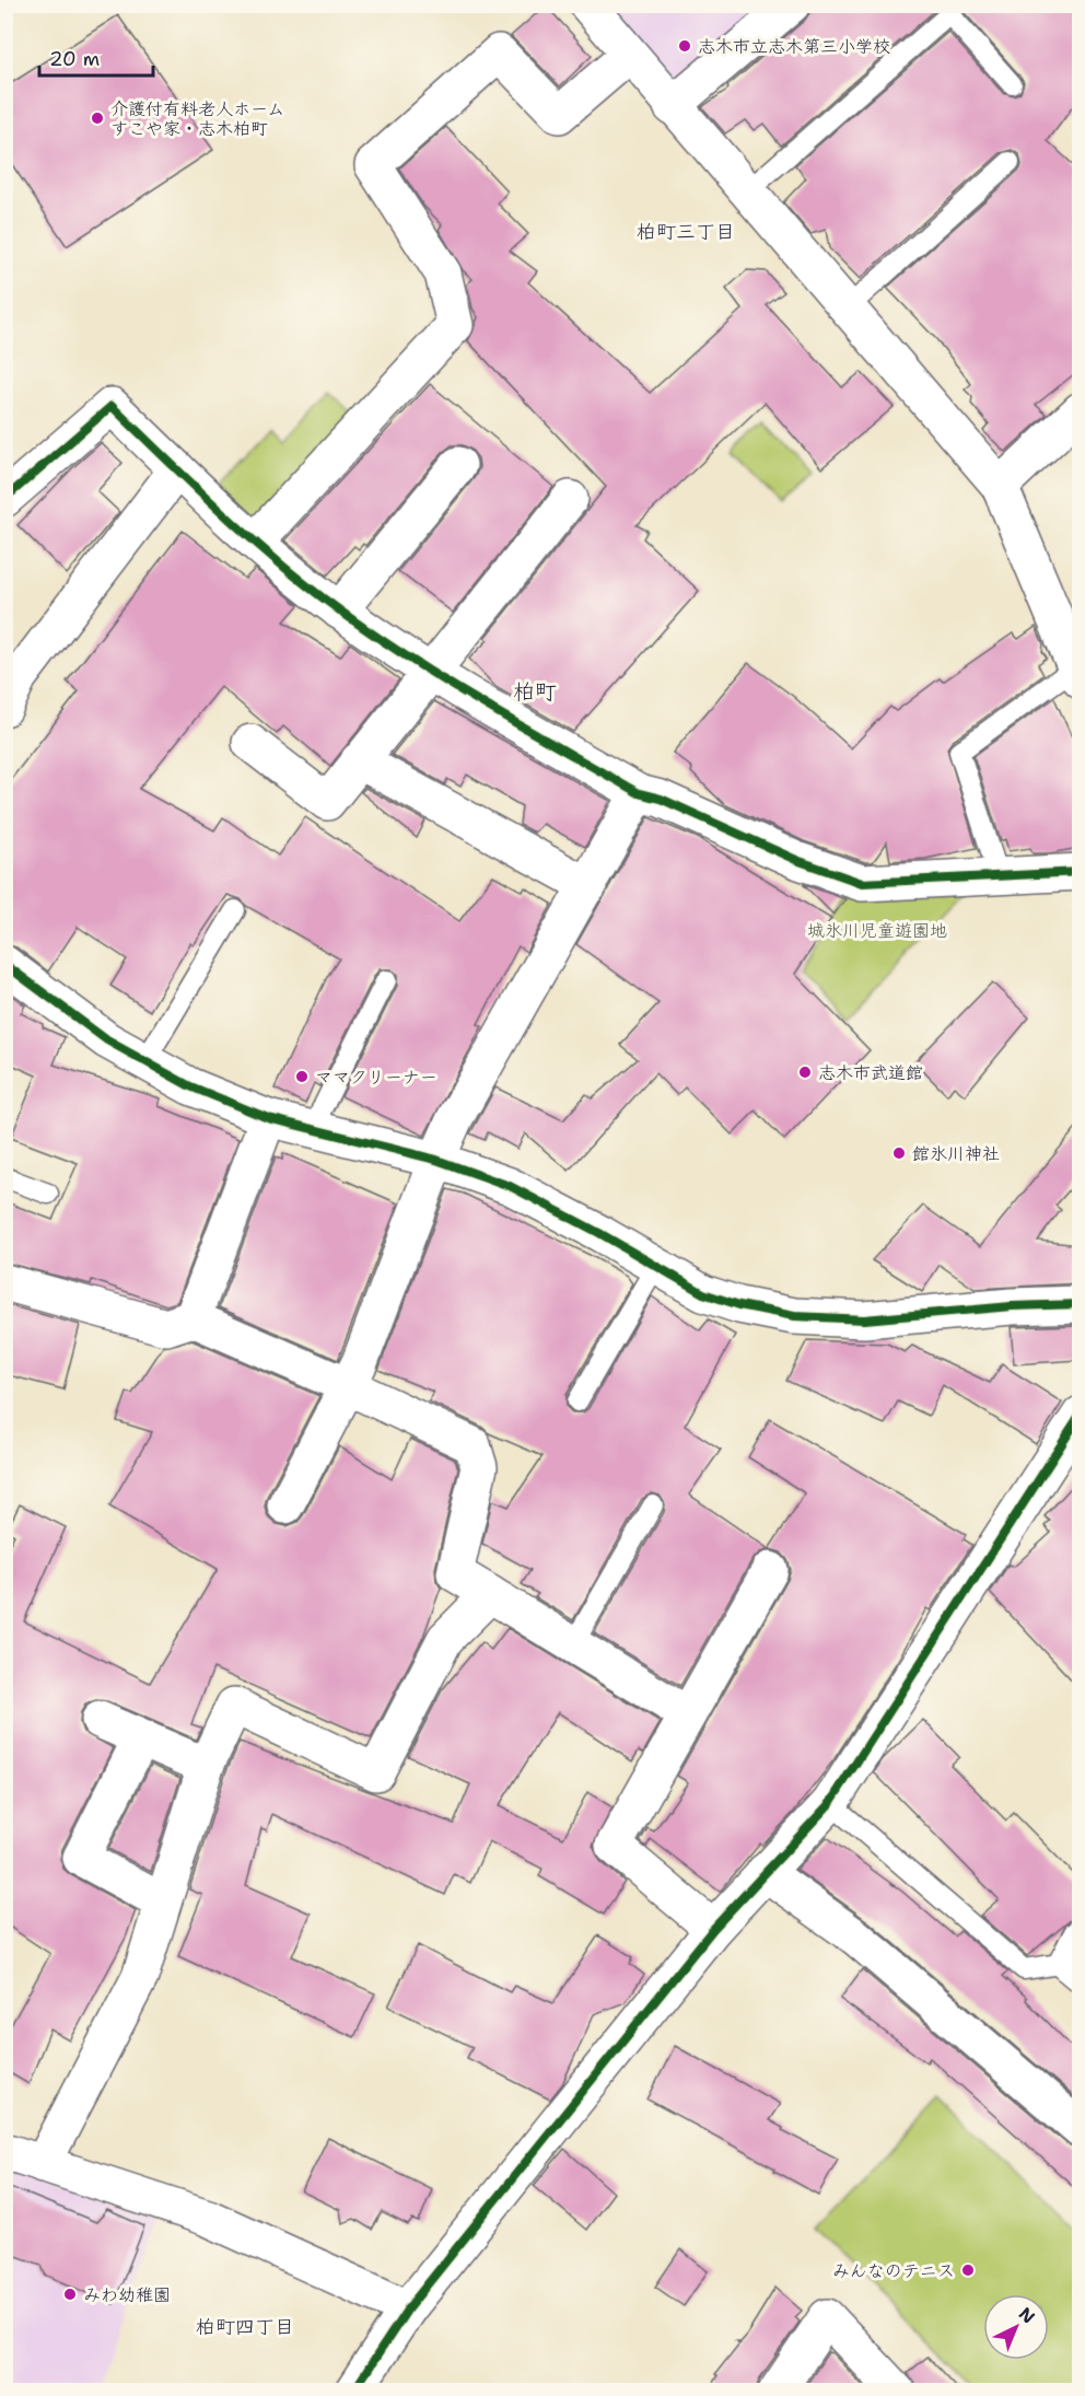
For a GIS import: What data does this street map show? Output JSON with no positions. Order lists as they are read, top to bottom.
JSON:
{
  "districts": ["柏町三丁目", "柏町", "柏町四丁目"],
  "parks": ["城氷川児童遊園地"],
  "places": [
    "志木市立志木第三小学校",
    "介護付有料老人ホーム すこや家・志木柏町",
    "志木市武道館",
    "ママクリーナー",
    "館氷川神社",
    "みんなのテニス",
    "みわ幼稚園"
  ],
  "scale_bar": "20 m",
  "north": "top right"
}
